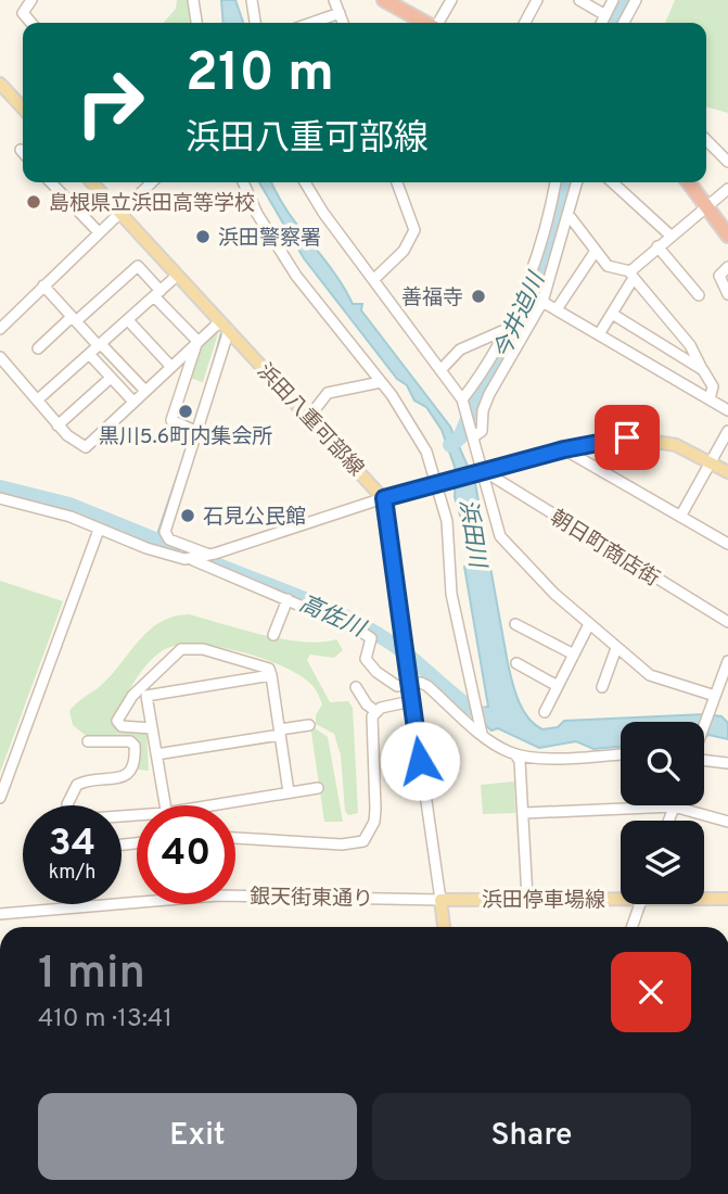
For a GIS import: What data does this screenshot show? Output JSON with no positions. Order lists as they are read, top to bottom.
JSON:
{
  "streets": {
    "main road": ["浜田八重可部線", "浜田停車場線"],
    "street": ["朝日町商店街", "銀天街東通り"]
  },
  "crossings": [
    ["銀天街東通り", "浜田停車場線"]
  ],
  "water": ["今井迫川", "浜田川", "高佐川"],
  "places": [
    "島根県立浜田高等学校",
    "浜田警察署",
    "善福寺",
    "黒川5.6町内集会所",
    "石見公民館"
  ],
  "page": {
    "turn": ["210 m", "浜田八重可部線"],
    "speed": "34 km/h",
    "limit": "40",
    "heading": ["1 min", "410 m · 13:41"],
    "buttons": ["Exit", "Share"]
  }
}
